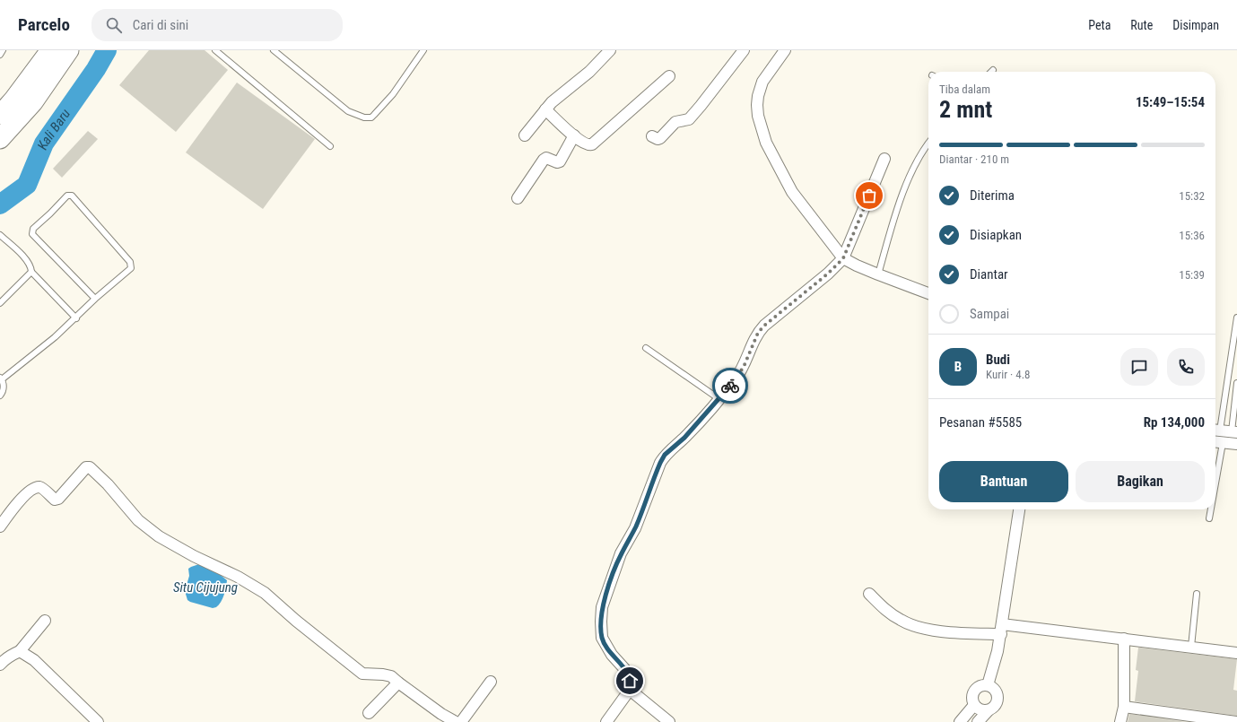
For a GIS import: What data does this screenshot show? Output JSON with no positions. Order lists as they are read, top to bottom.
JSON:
{
  "water": ["Kali Baru", "Situ Cijujung"],
  "page": {
    "header": "Parcelo",
    "search": "Cari di sini",
    "nav": ["Peta", "Rute", "Disimpan"],
    "heading": ["2 mnt", "Tiba dalam", "15:49–15:54"],
    "panel": [
      "Budi",
      "Kurir · 4.8",
      "Pesanan #5585",
      "Rp 134,000"
    ],
    "bar": "Diantar · 210 m",
    "list": [
      ["Diterima", "15:32"],
      ["Disiapkan", "15:36"],
      ["Diantar", "15:39"],
      "Sampai"
    ],
    "round": "B",
    "buttons": ["Bantuan", "Bagikan"]
  }
}
